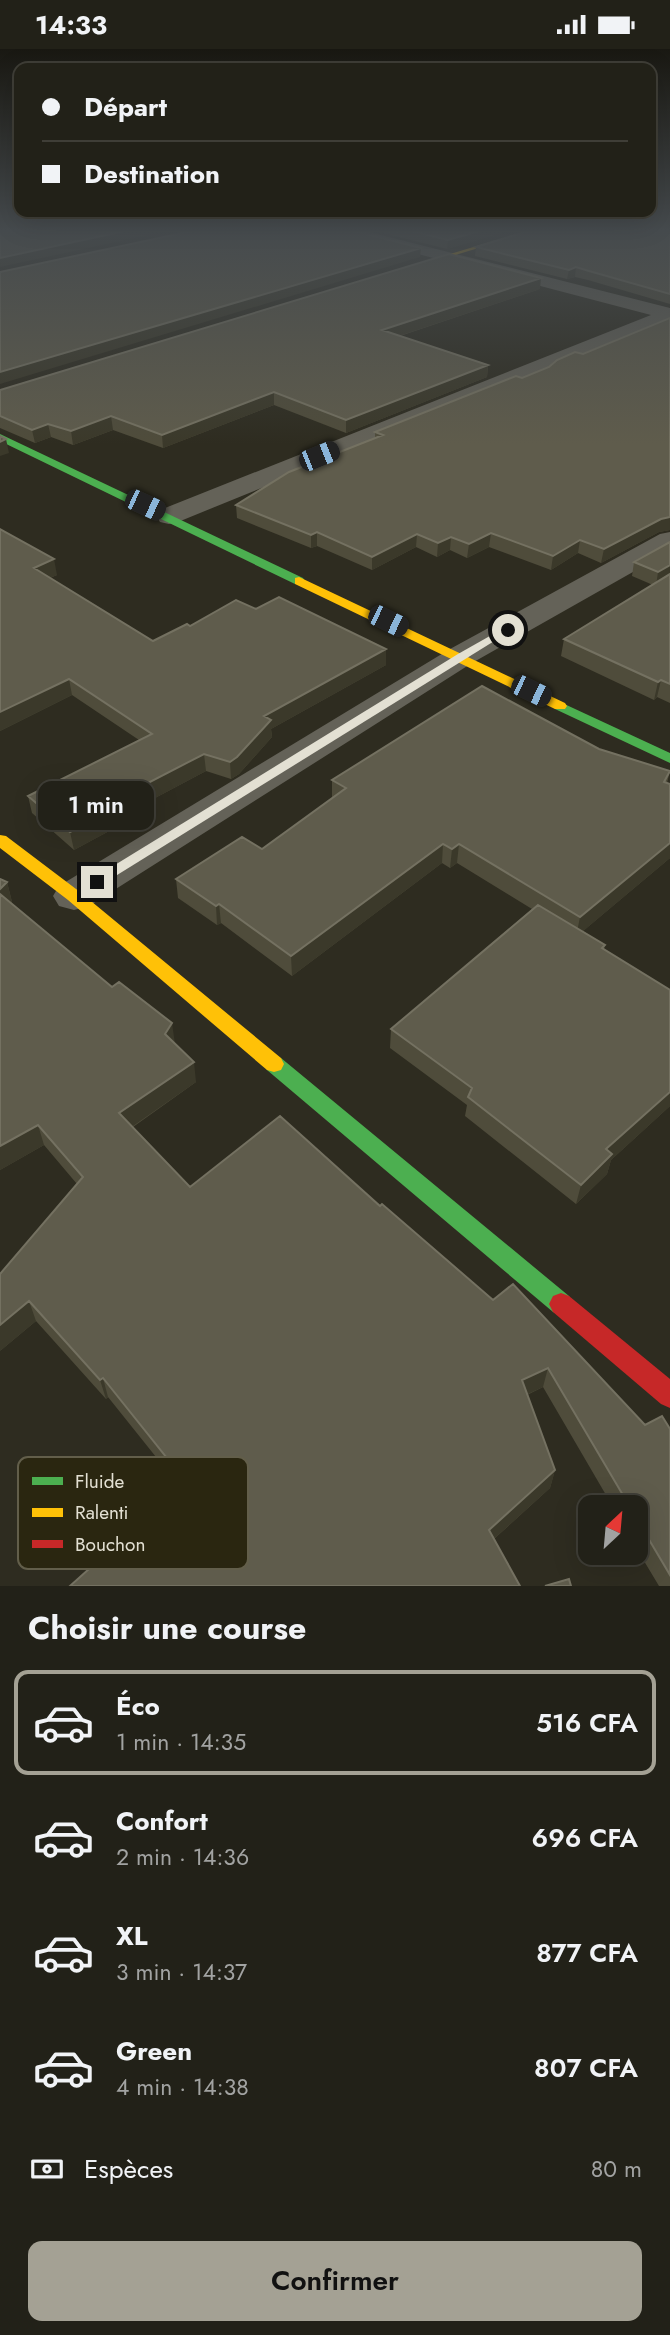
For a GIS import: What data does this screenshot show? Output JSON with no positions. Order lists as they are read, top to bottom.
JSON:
{
  "legend": ["Fluide", "Ralenti", "Bouchon"],
  "north": "top right",
  "page": {
    "status": "14:33",
    "banner": ["Départ", "Destination"],
    "bubble": "1 min",
    "heading": "Choisir une course",
    "list": [
      {
        "name": "Éco",
        "note": "1 min · 14:35",
        "value": "516 CFA"
      },
      {
        "name": "Confort",
        "note": "2 min · 14:36",
        "value": "696 CFA"
      },
      {
        "name": "XL",
        "note": "3 min · 14:37",
        "value": "877 CFA"
      },
      {
        "name": "Green",
        "note": "4 min · 14:38",
        "value": "807 CFA"
      }
    ],
    "pay": ["Espèces", "80 m"],
    "buttons": "Confirmer"
  }
}
